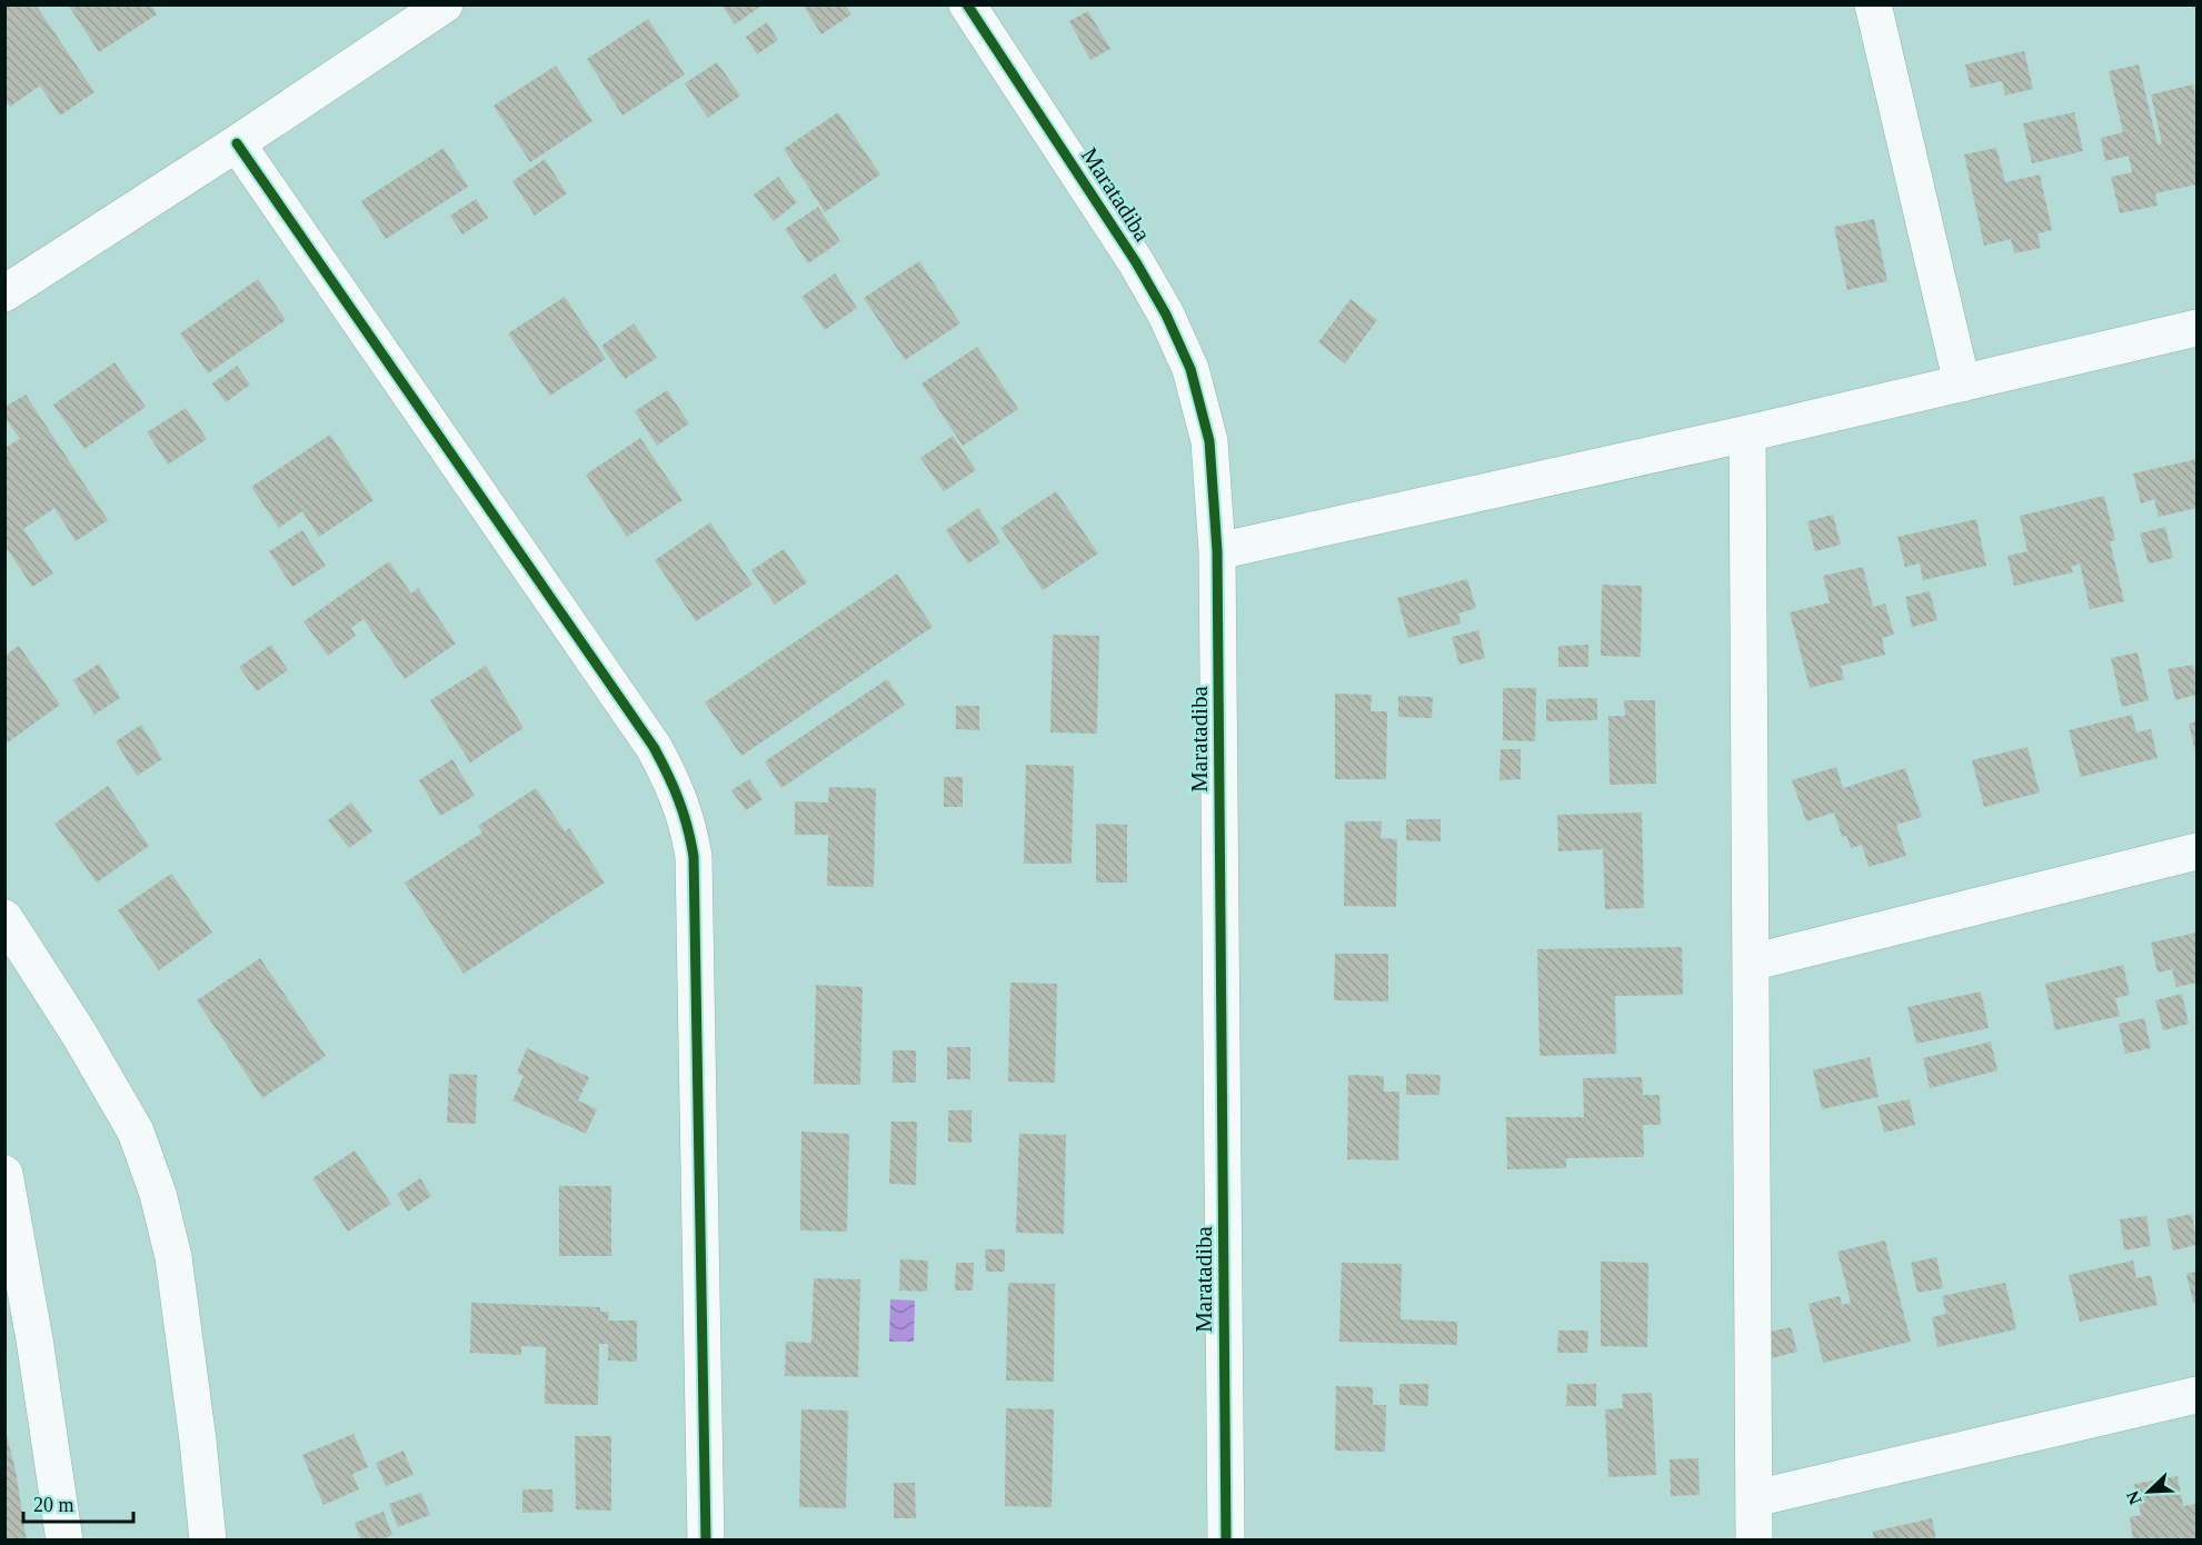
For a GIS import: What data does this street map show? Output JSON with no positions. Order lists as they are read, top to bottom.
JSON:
{
  "streets": {
    "street": ["Maratadiba"]
  },
  "scale_bar": "20 m",
  "north": "bottom left"
}
